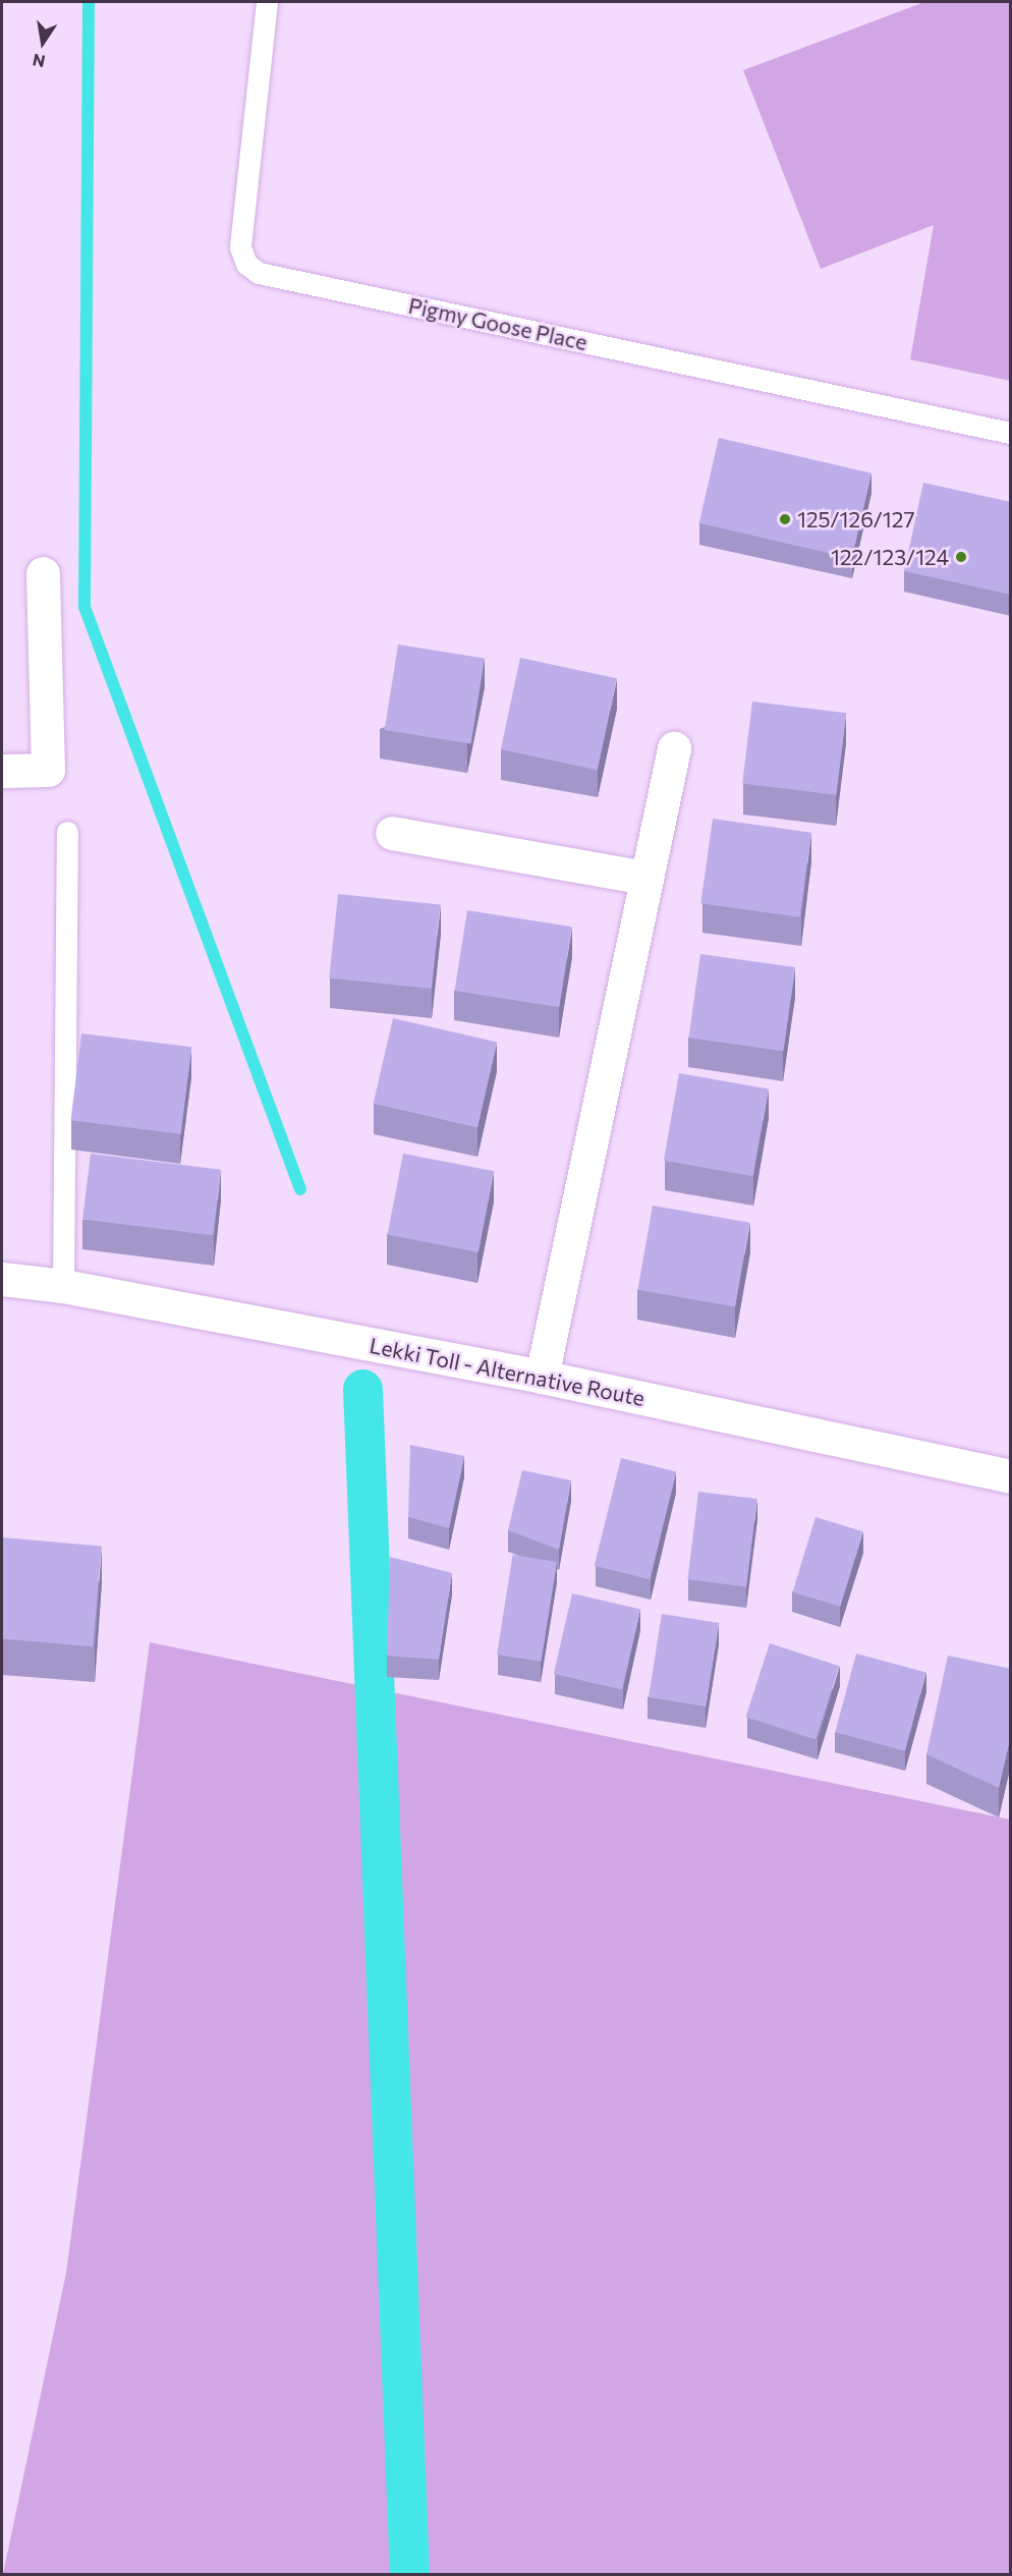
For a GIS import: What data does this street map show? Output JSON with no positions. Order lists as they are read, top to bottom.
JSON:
{
  "streets": {
    "street": ["Lekki Toll - Alternative Route"],
    "lane": ["Pigmy Goose Place"]
  },
  "places": ["125/126/127", "122/123/124"],
  "north": "bottom"
}
